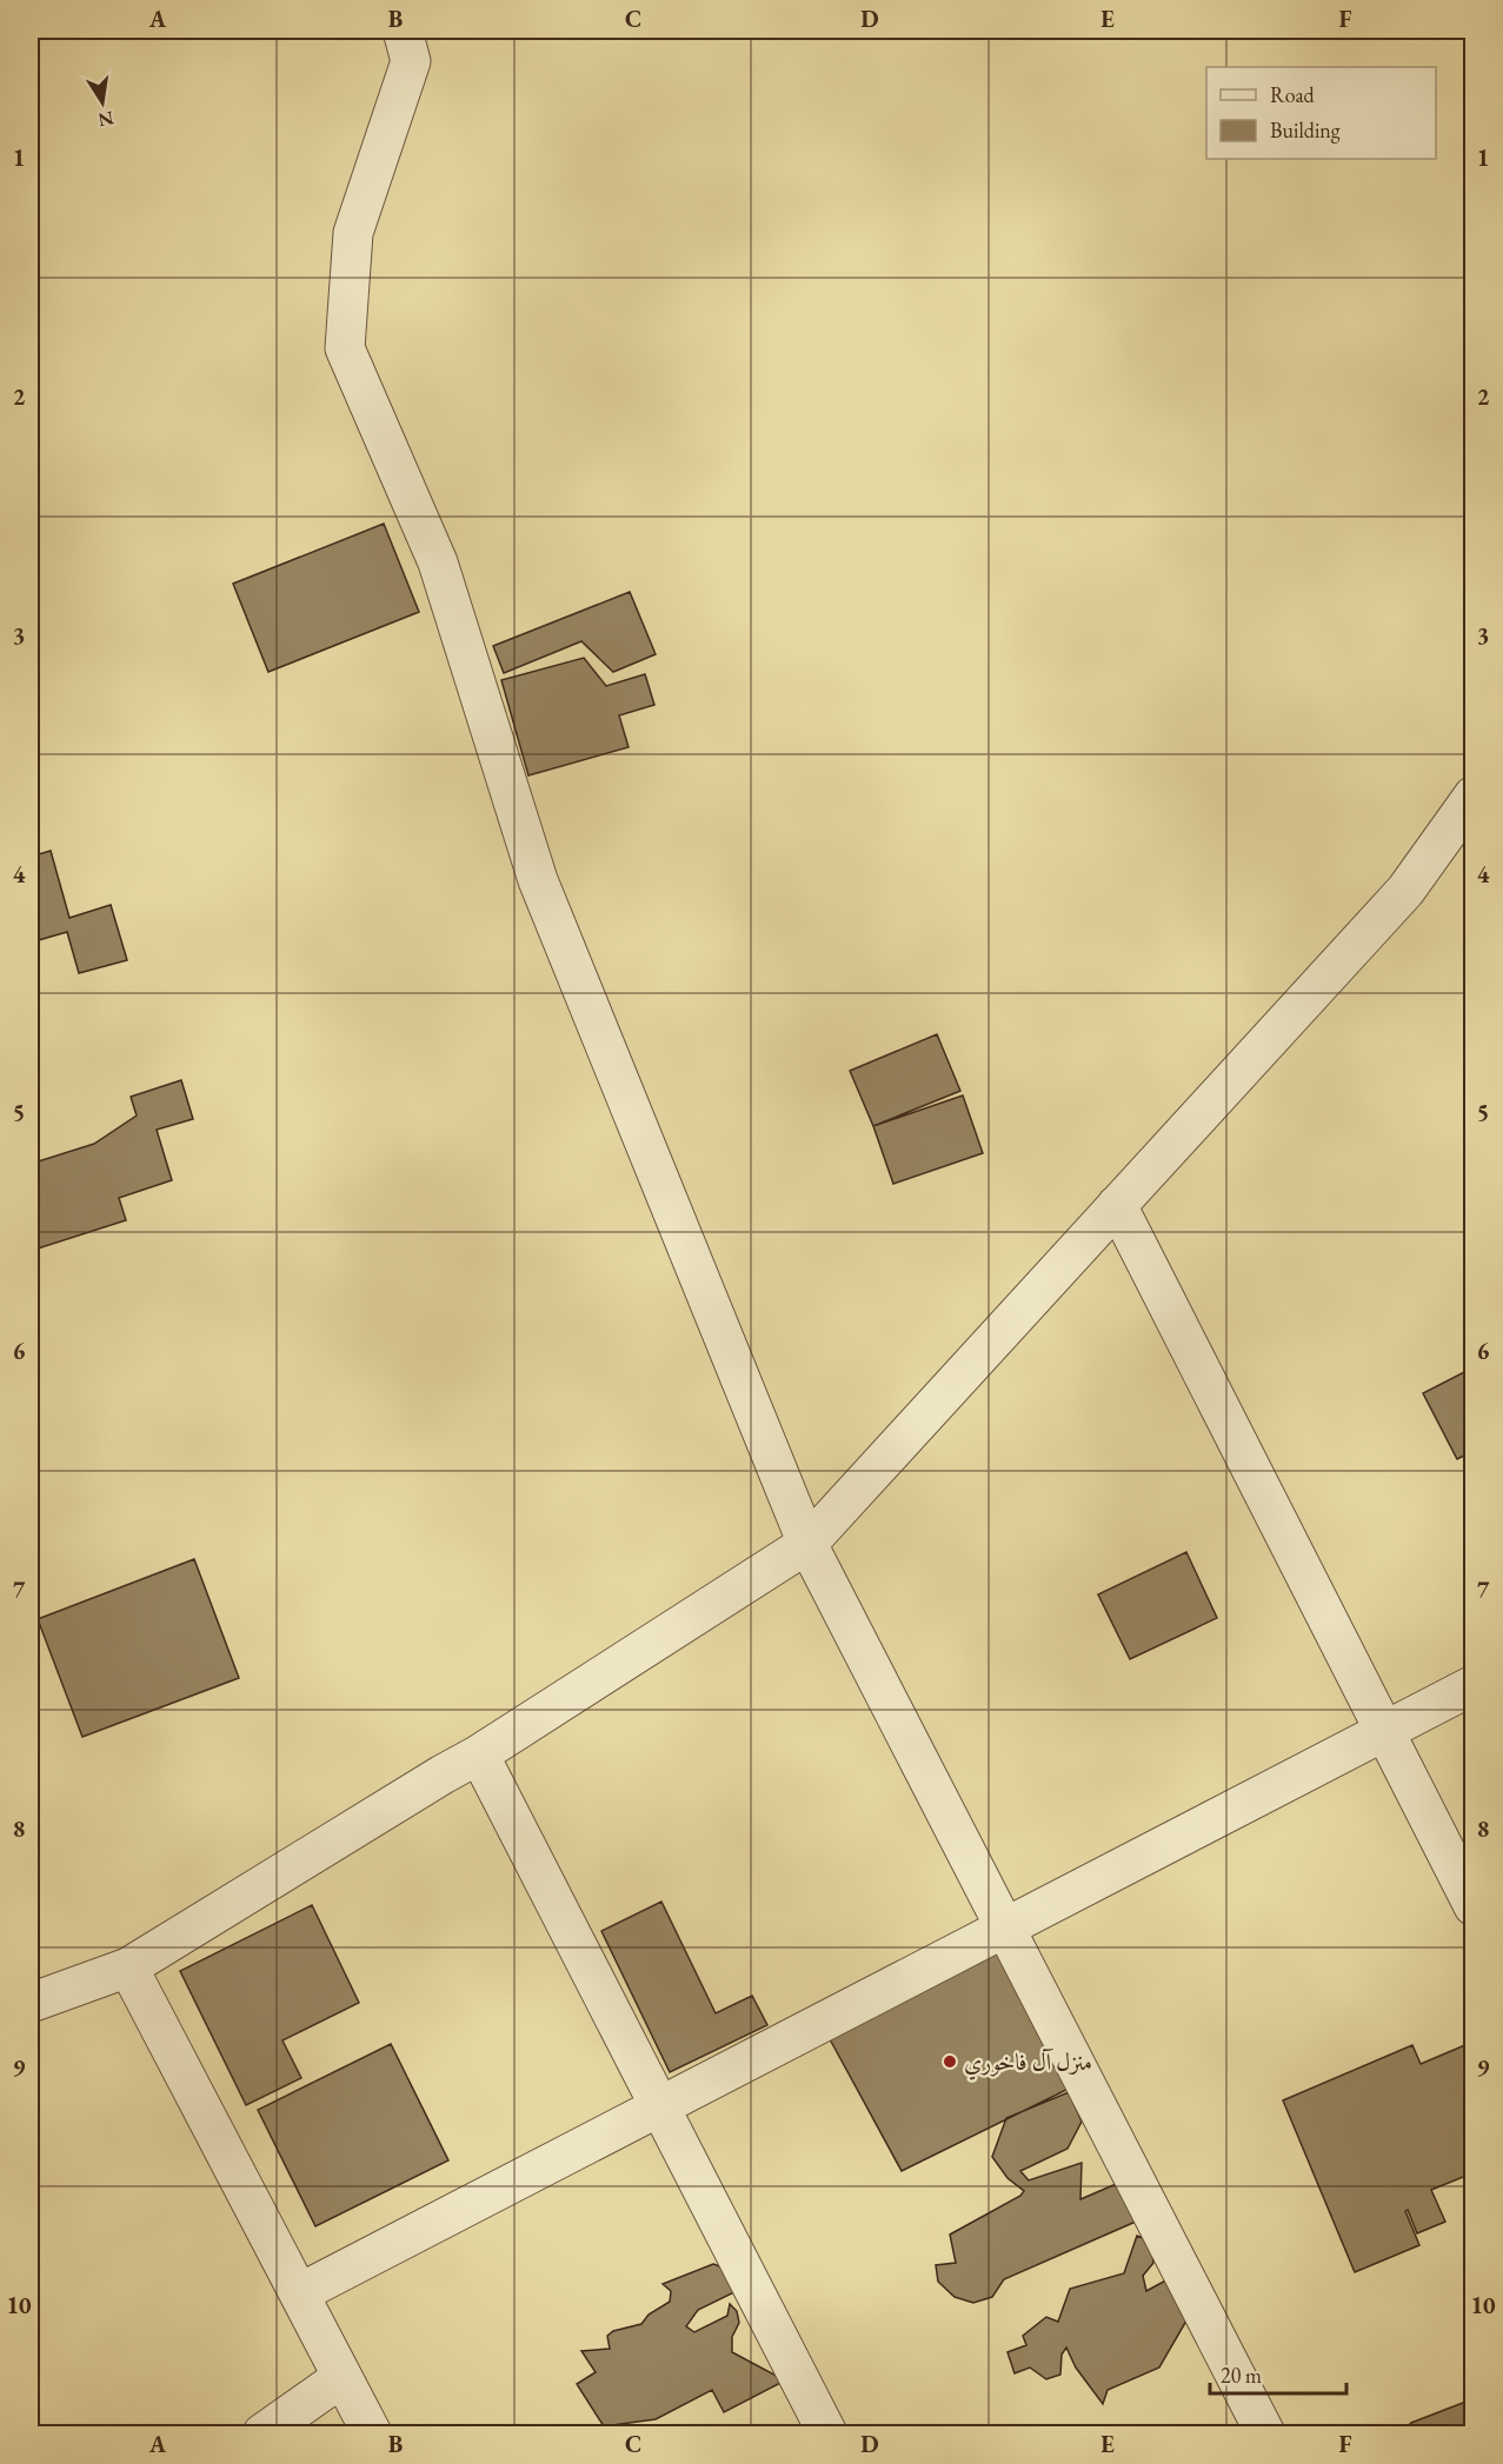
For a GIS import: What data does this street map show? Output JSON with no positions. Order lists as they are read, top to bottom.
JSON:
{
  "places": ["منزل آل فاخوري"],
  "legend": ["Road", "Building"],
  "scale_bar": "20 m",
  "north": "bottom",
  "grid": {
    "columns": [
      "A",
      "B",
      "C",
      "D",
      "E",
      "F"
    ],
    "rows": [
      "1",
      "2",
      "3",
      "4",
      "5",
      "6",
      "7",
      "8",
      "9",
      "10"
    ]
  }
}
